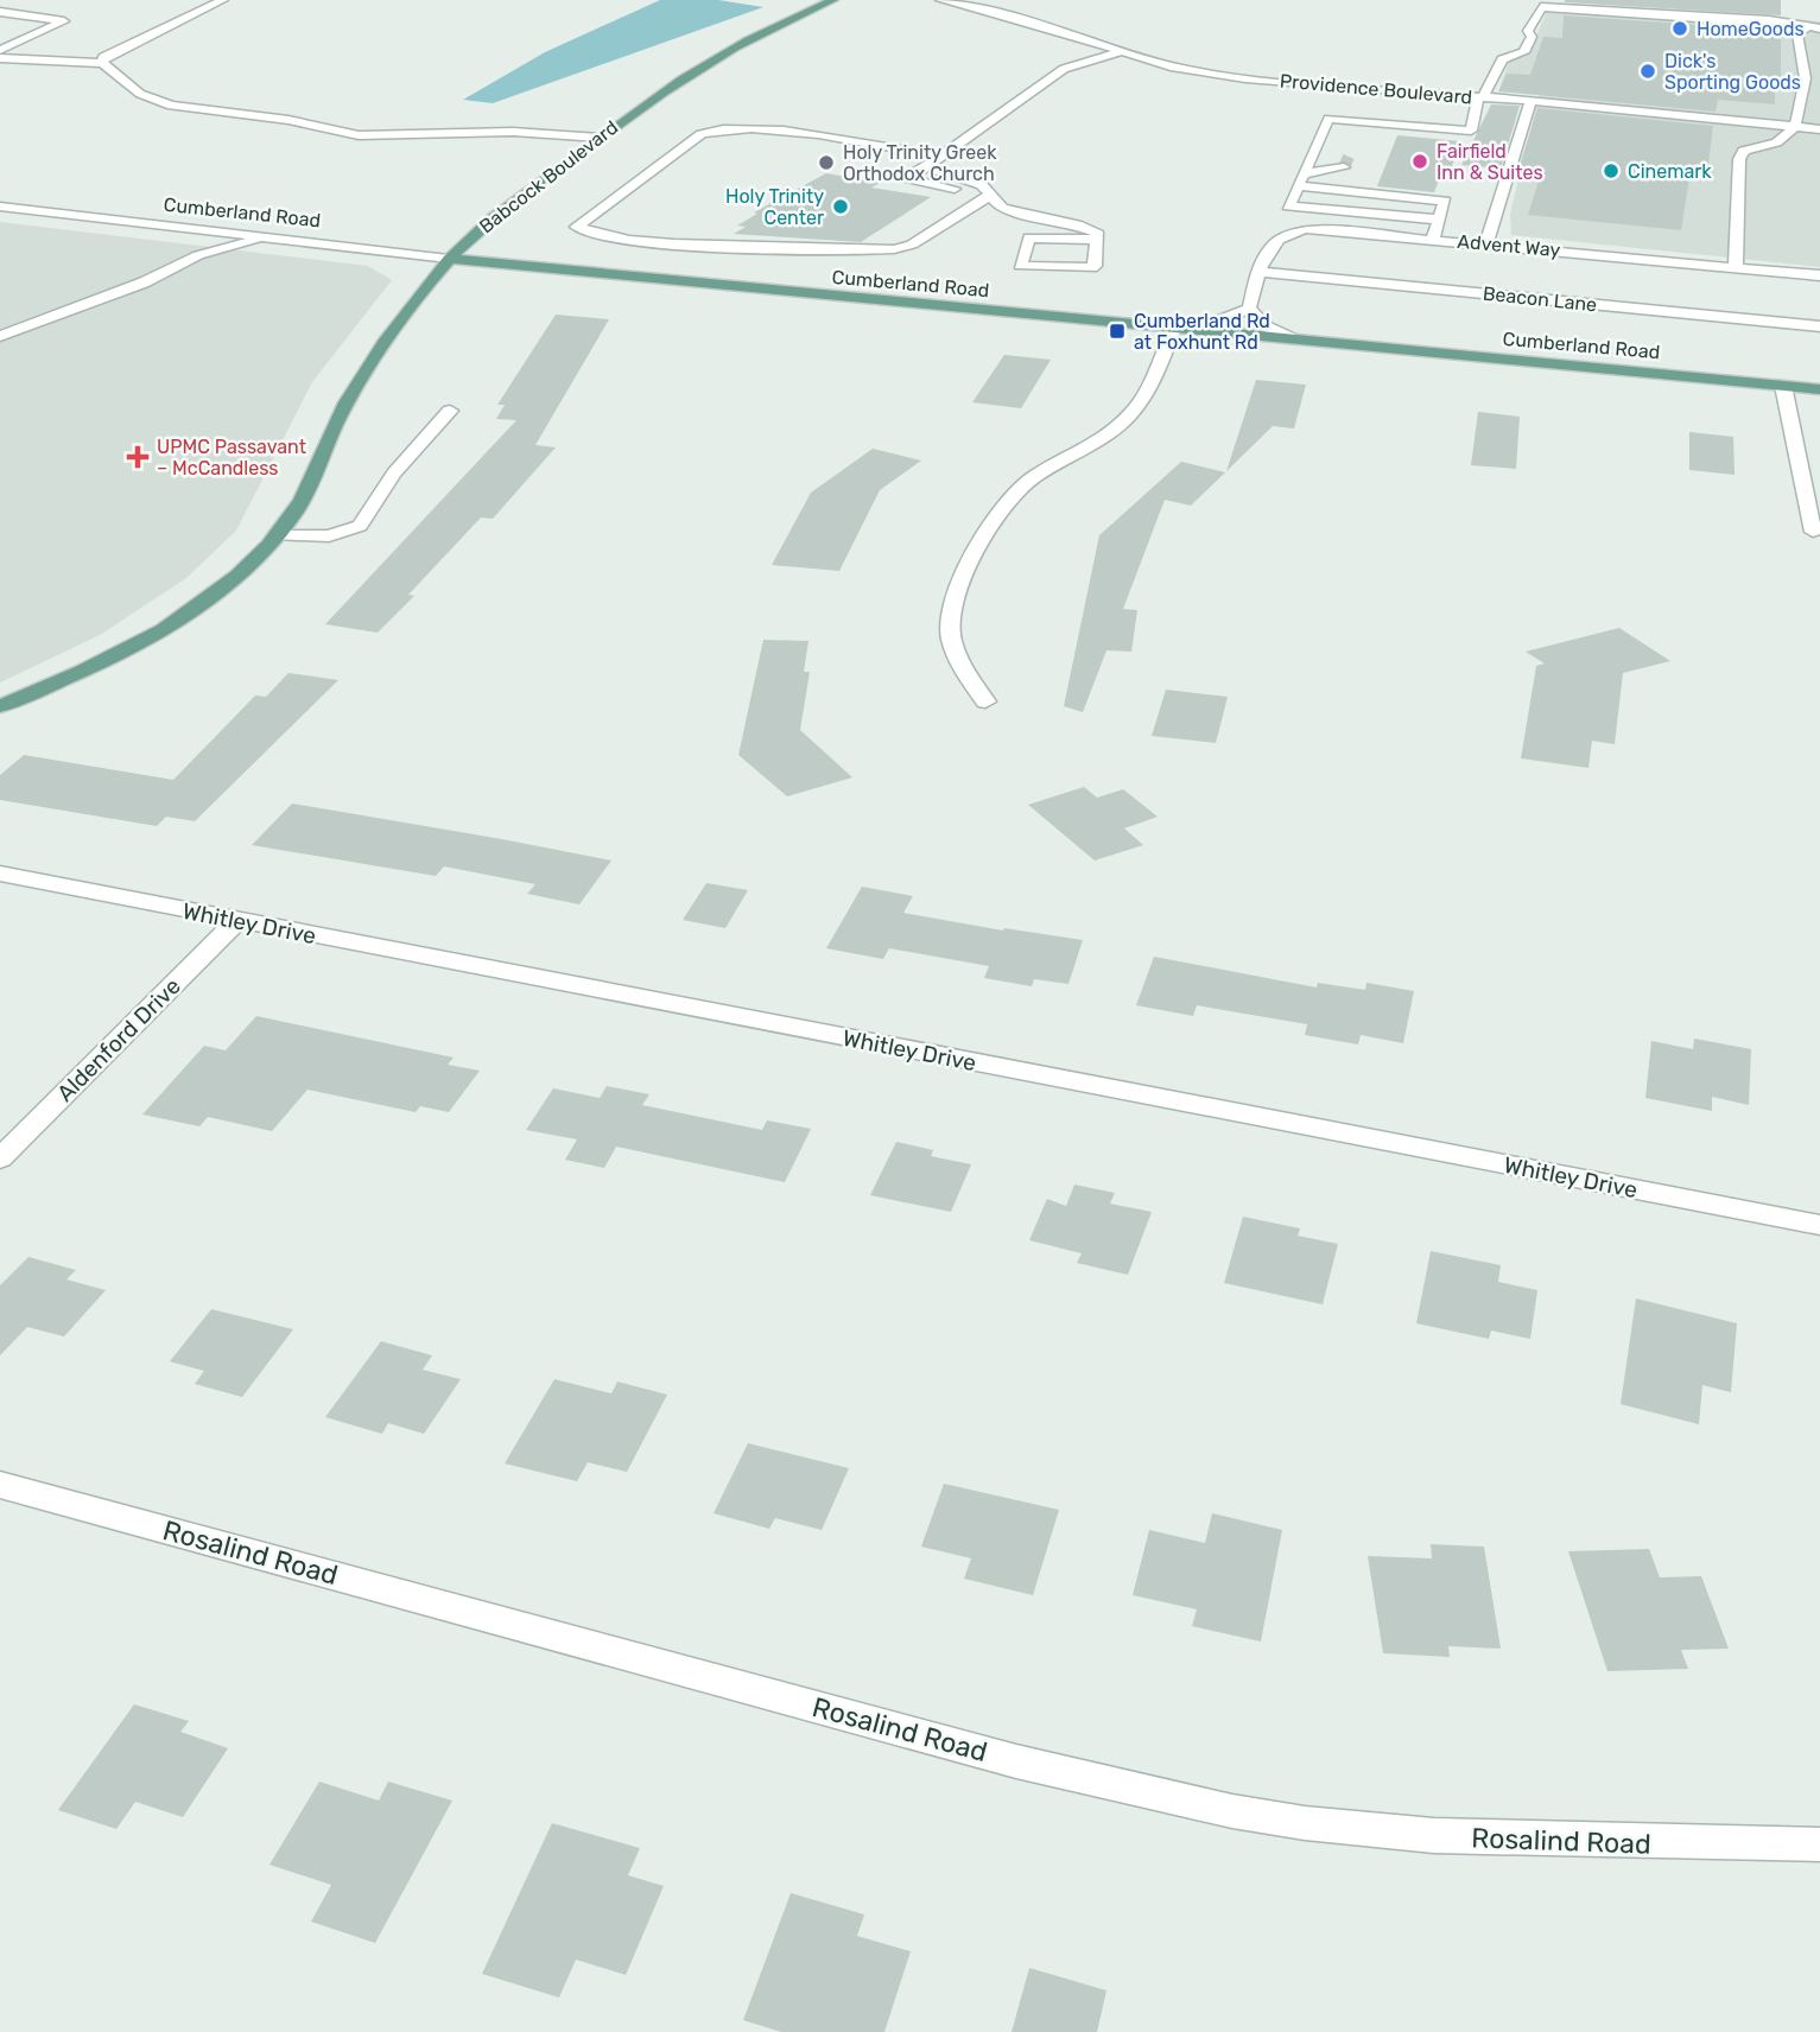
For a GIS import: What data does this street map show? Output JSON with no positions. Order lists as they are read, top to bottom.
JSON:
{
  "streets": {
    "main road": ["Babcock Boulevard", "Cumberland Road"],
    "street": [
      "Providence Boulevard",
      "Advent Way",
      "Beacon Lane",
      "Whitley Drive",
      "Aldenford Drive",
      "Rosalind Road"
    ]
  },
  "crossings": [
    ["Babcock Boulevard", "Cumberland Road"],
    ["Advent Way", "Beacon Lane"],
    ["Whitley Drive", "Aldenford Drive"]
  ],
  "places": {
    "other": [
      "HomeGoods",
      "Dick's Sporting Goods",
      "Fairfield Inn & Suites",
      "Holy Trinity Greek Orthodox Church",
      "Cinemark",
      "Holy Trinity Center"
    ],
    "transit": ["Cumberland Rd at Foxhunt Rd"],
    "health": ["UPMC Passavant – McCandless"]
  }
}
